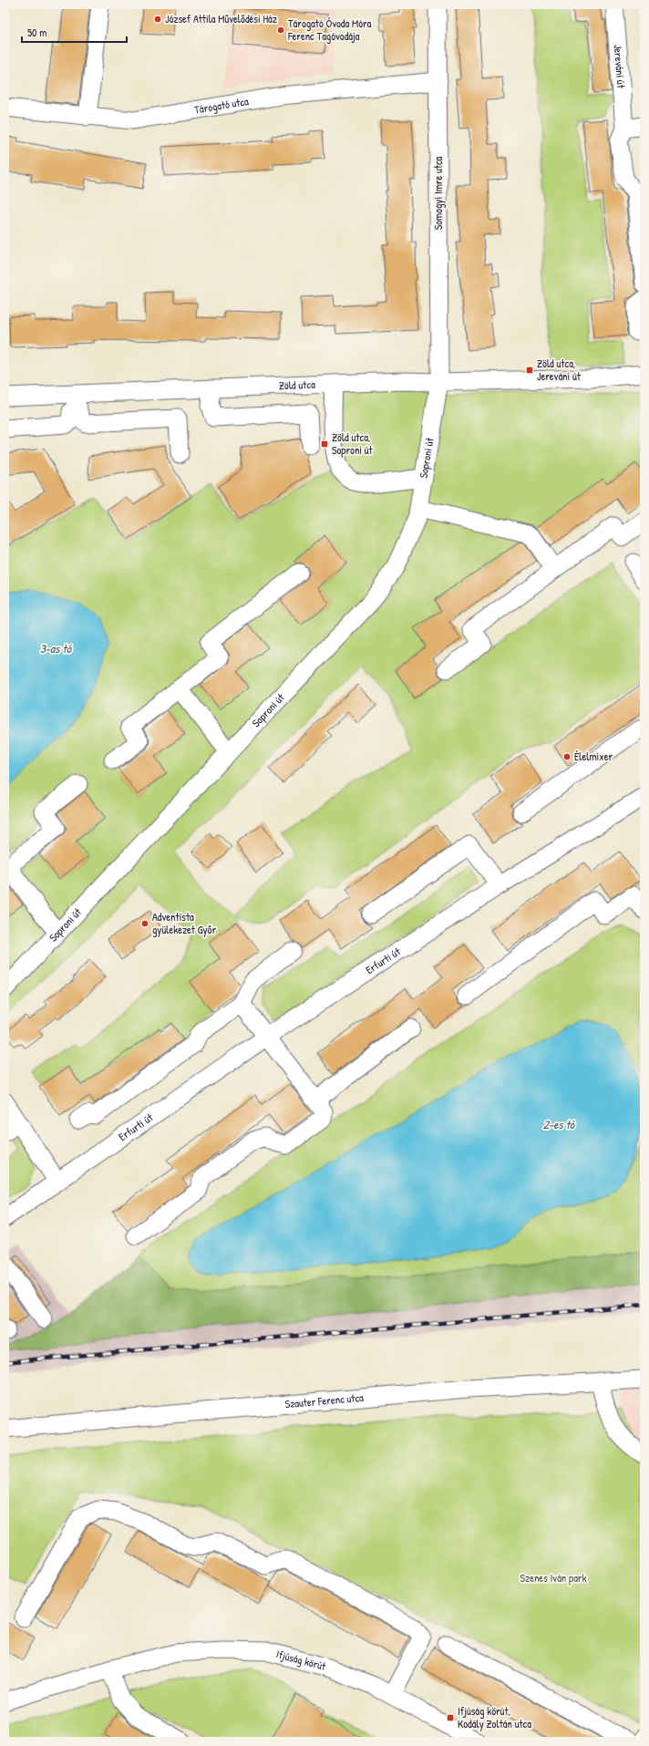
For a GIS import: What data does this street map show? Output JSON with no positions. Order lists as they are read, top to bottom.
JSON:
{
  "streets": {
    "street": [
      "Jereváni út",
      "Tárogató utca",
      "Somogyi Imre utca",
      "Zöld utca",
      "Soproni út",
      "Erfurti út",
      "Szauter Ferenc utca",
      "Ifjúság körút"
    ]
  },
  "crossings": [
    ["Tárogató utca", "Somogyi Imre utca"],
    ["Somogyi Imre utca", "Zöld utca"],
    ["Somogyi Imre utca", "Soproni út"],
    ["Zöld utca", "Soproni út"]
  ],
  "water": ["3-as tó", "2-es tó"],
  "parks": ["Szenes Iván park"],
  "places": {
    "other": [
      "József Attila Művelődési Ház",
      "Tárogató Óvoda Móra Ferenc Tagóvodája",
      "Élelmixer",
      "Adventista gyülekezet Győr"
    ],
    "transit": ["Zöld utca, Jereváni út", "Zöld utca, Soproni út", "Ifjúság körút, Kodály Zoltán utca"]
  },
  "scale_bar": "50 m"
}
